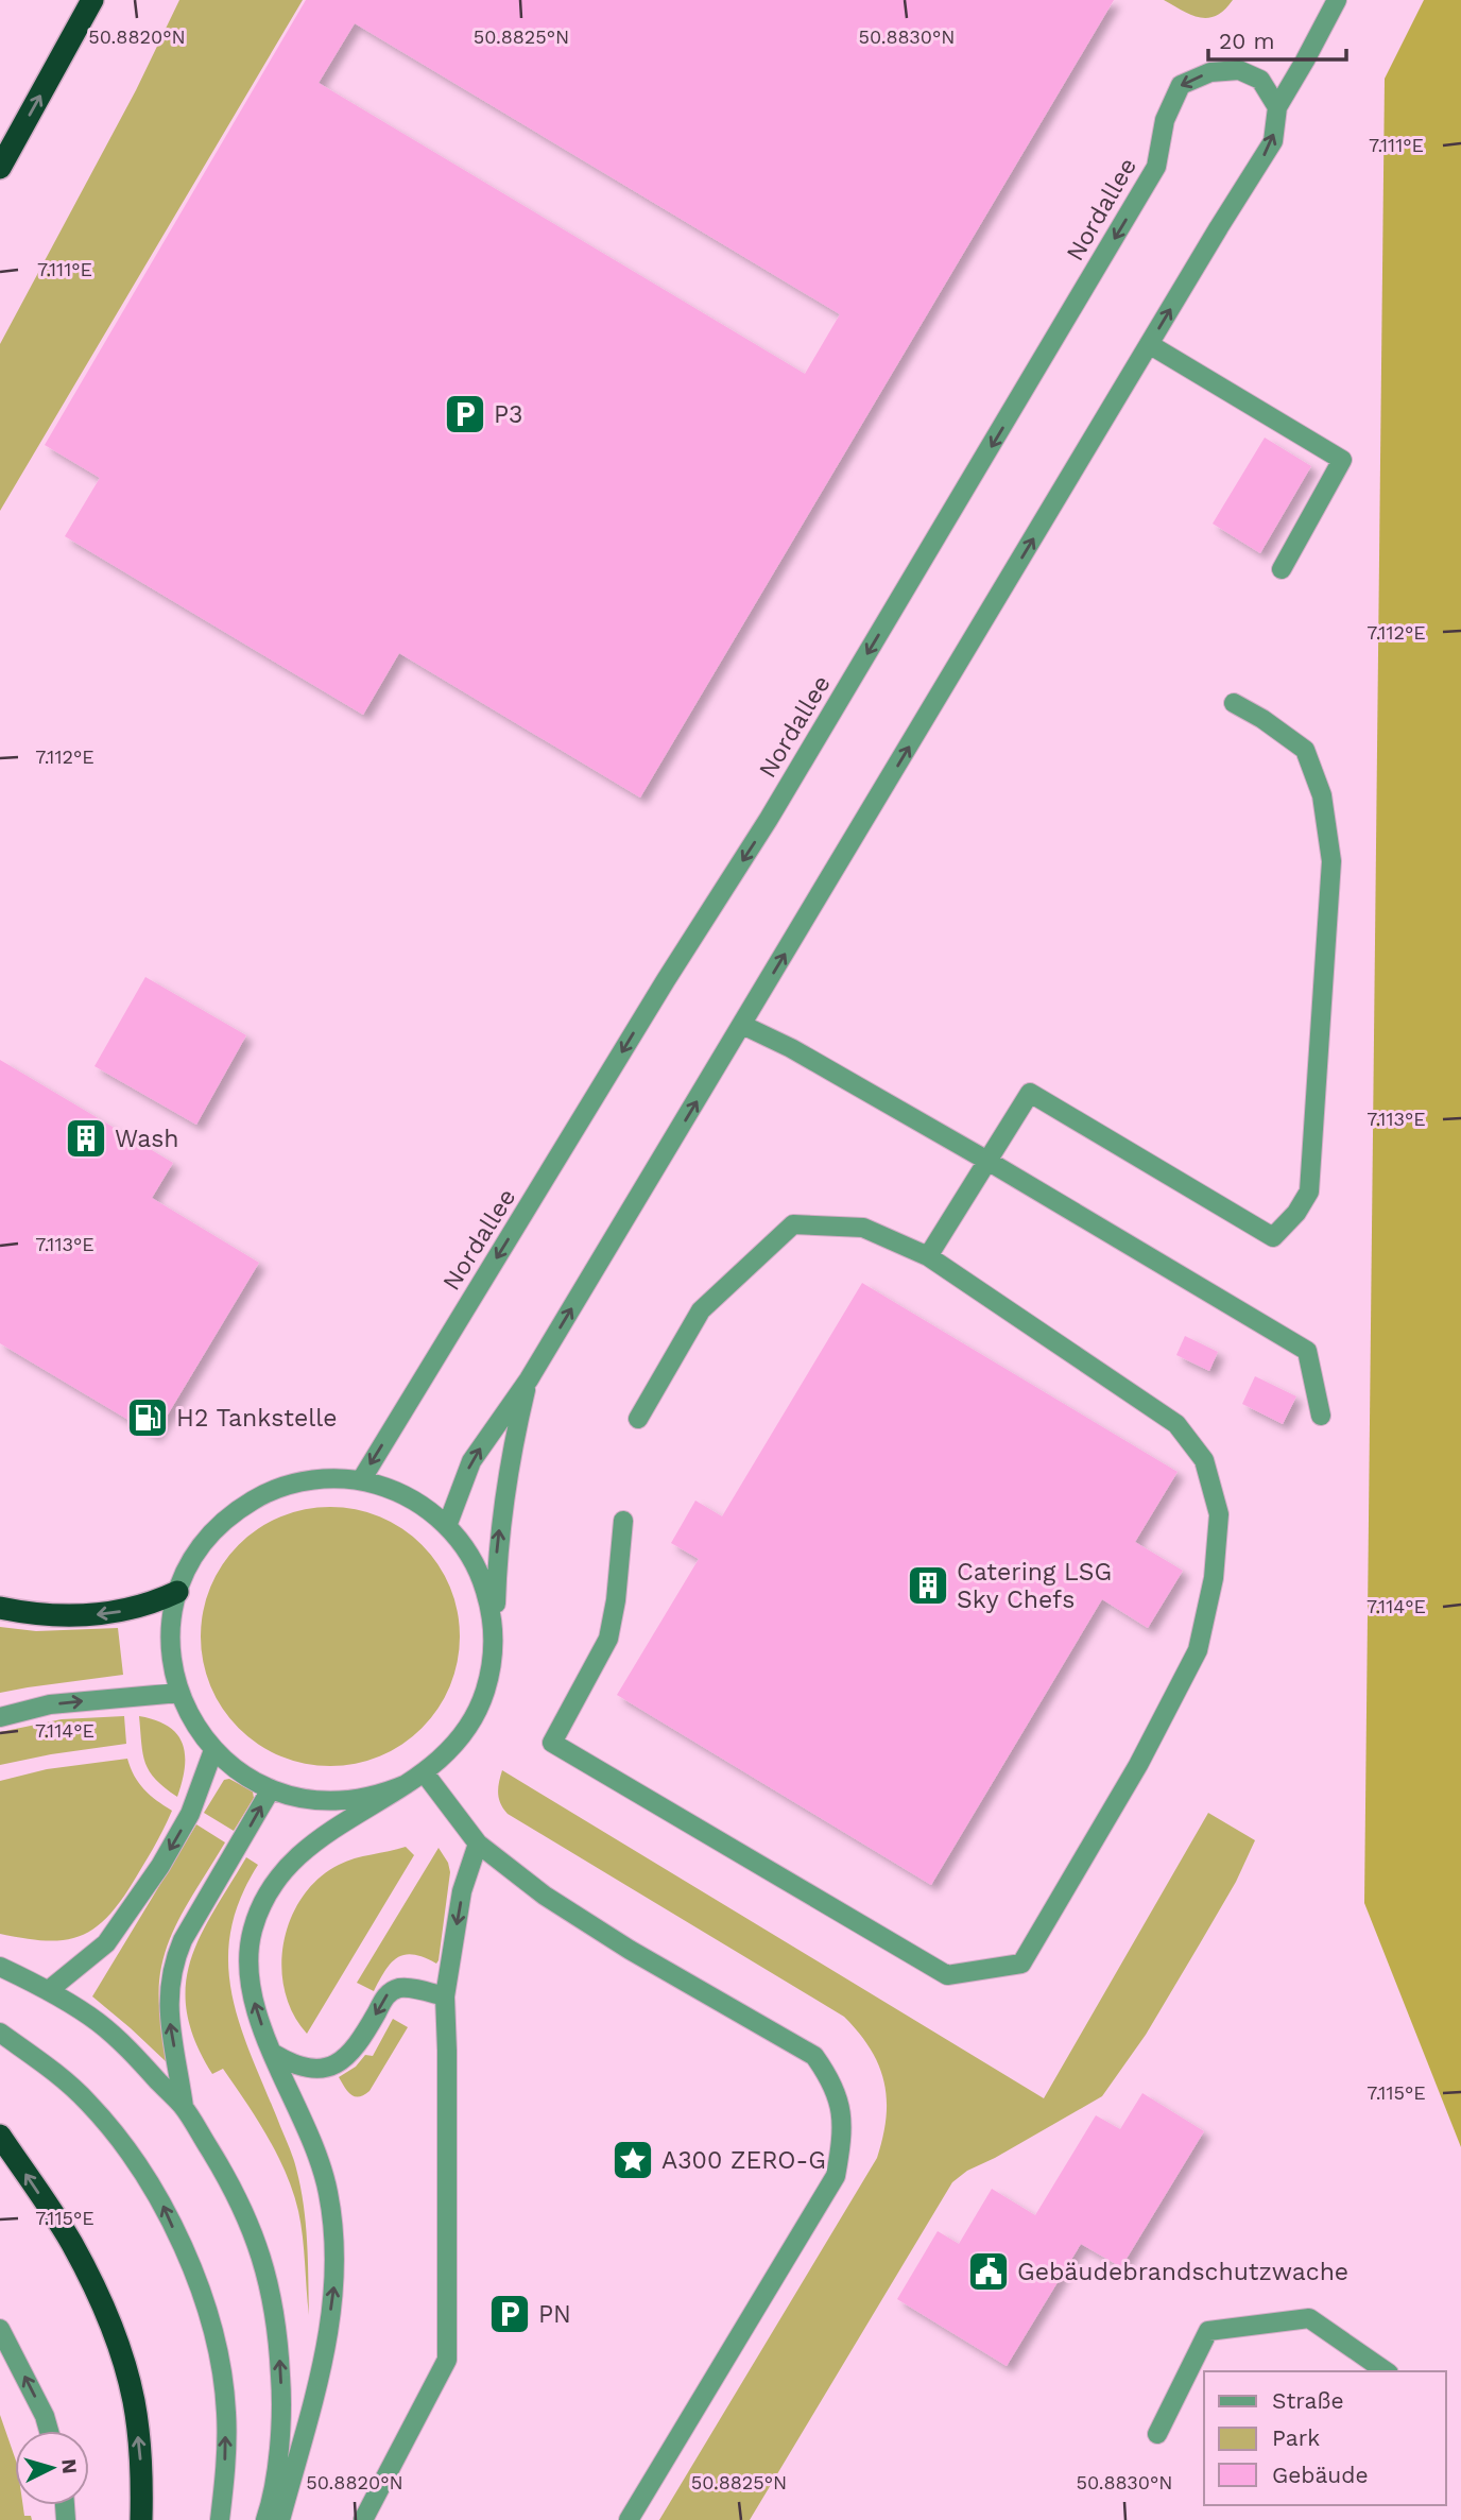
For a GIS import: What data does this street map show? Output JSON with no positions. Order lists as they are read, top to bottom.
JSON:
{
  "streets": {
    "street": ["Nordallee"]
  },
  "places": {
    "parking": ["P3", "PN"],
    "building": ["Wash", "Catering LSG Sky Chefs"],
    "fuel station": ["H2 Tankstelle"],
    "place": ["A300 ZERO-G"],
    "public building": ["Gebäudebrandschutzwache"]
  },
  "legend": ["Straße", "Park", "Gebäude"],
  "scale_bar": "20 m",
  "north": "right",
  "coordinates": [
    "50.8820°N",
    "50.8825°N",
    "50.8830°N",
    "7.111°E",
    "7.112°E",
    "7.113°E",
    "7.114°E",
    "7.115°E"
  ]
}
